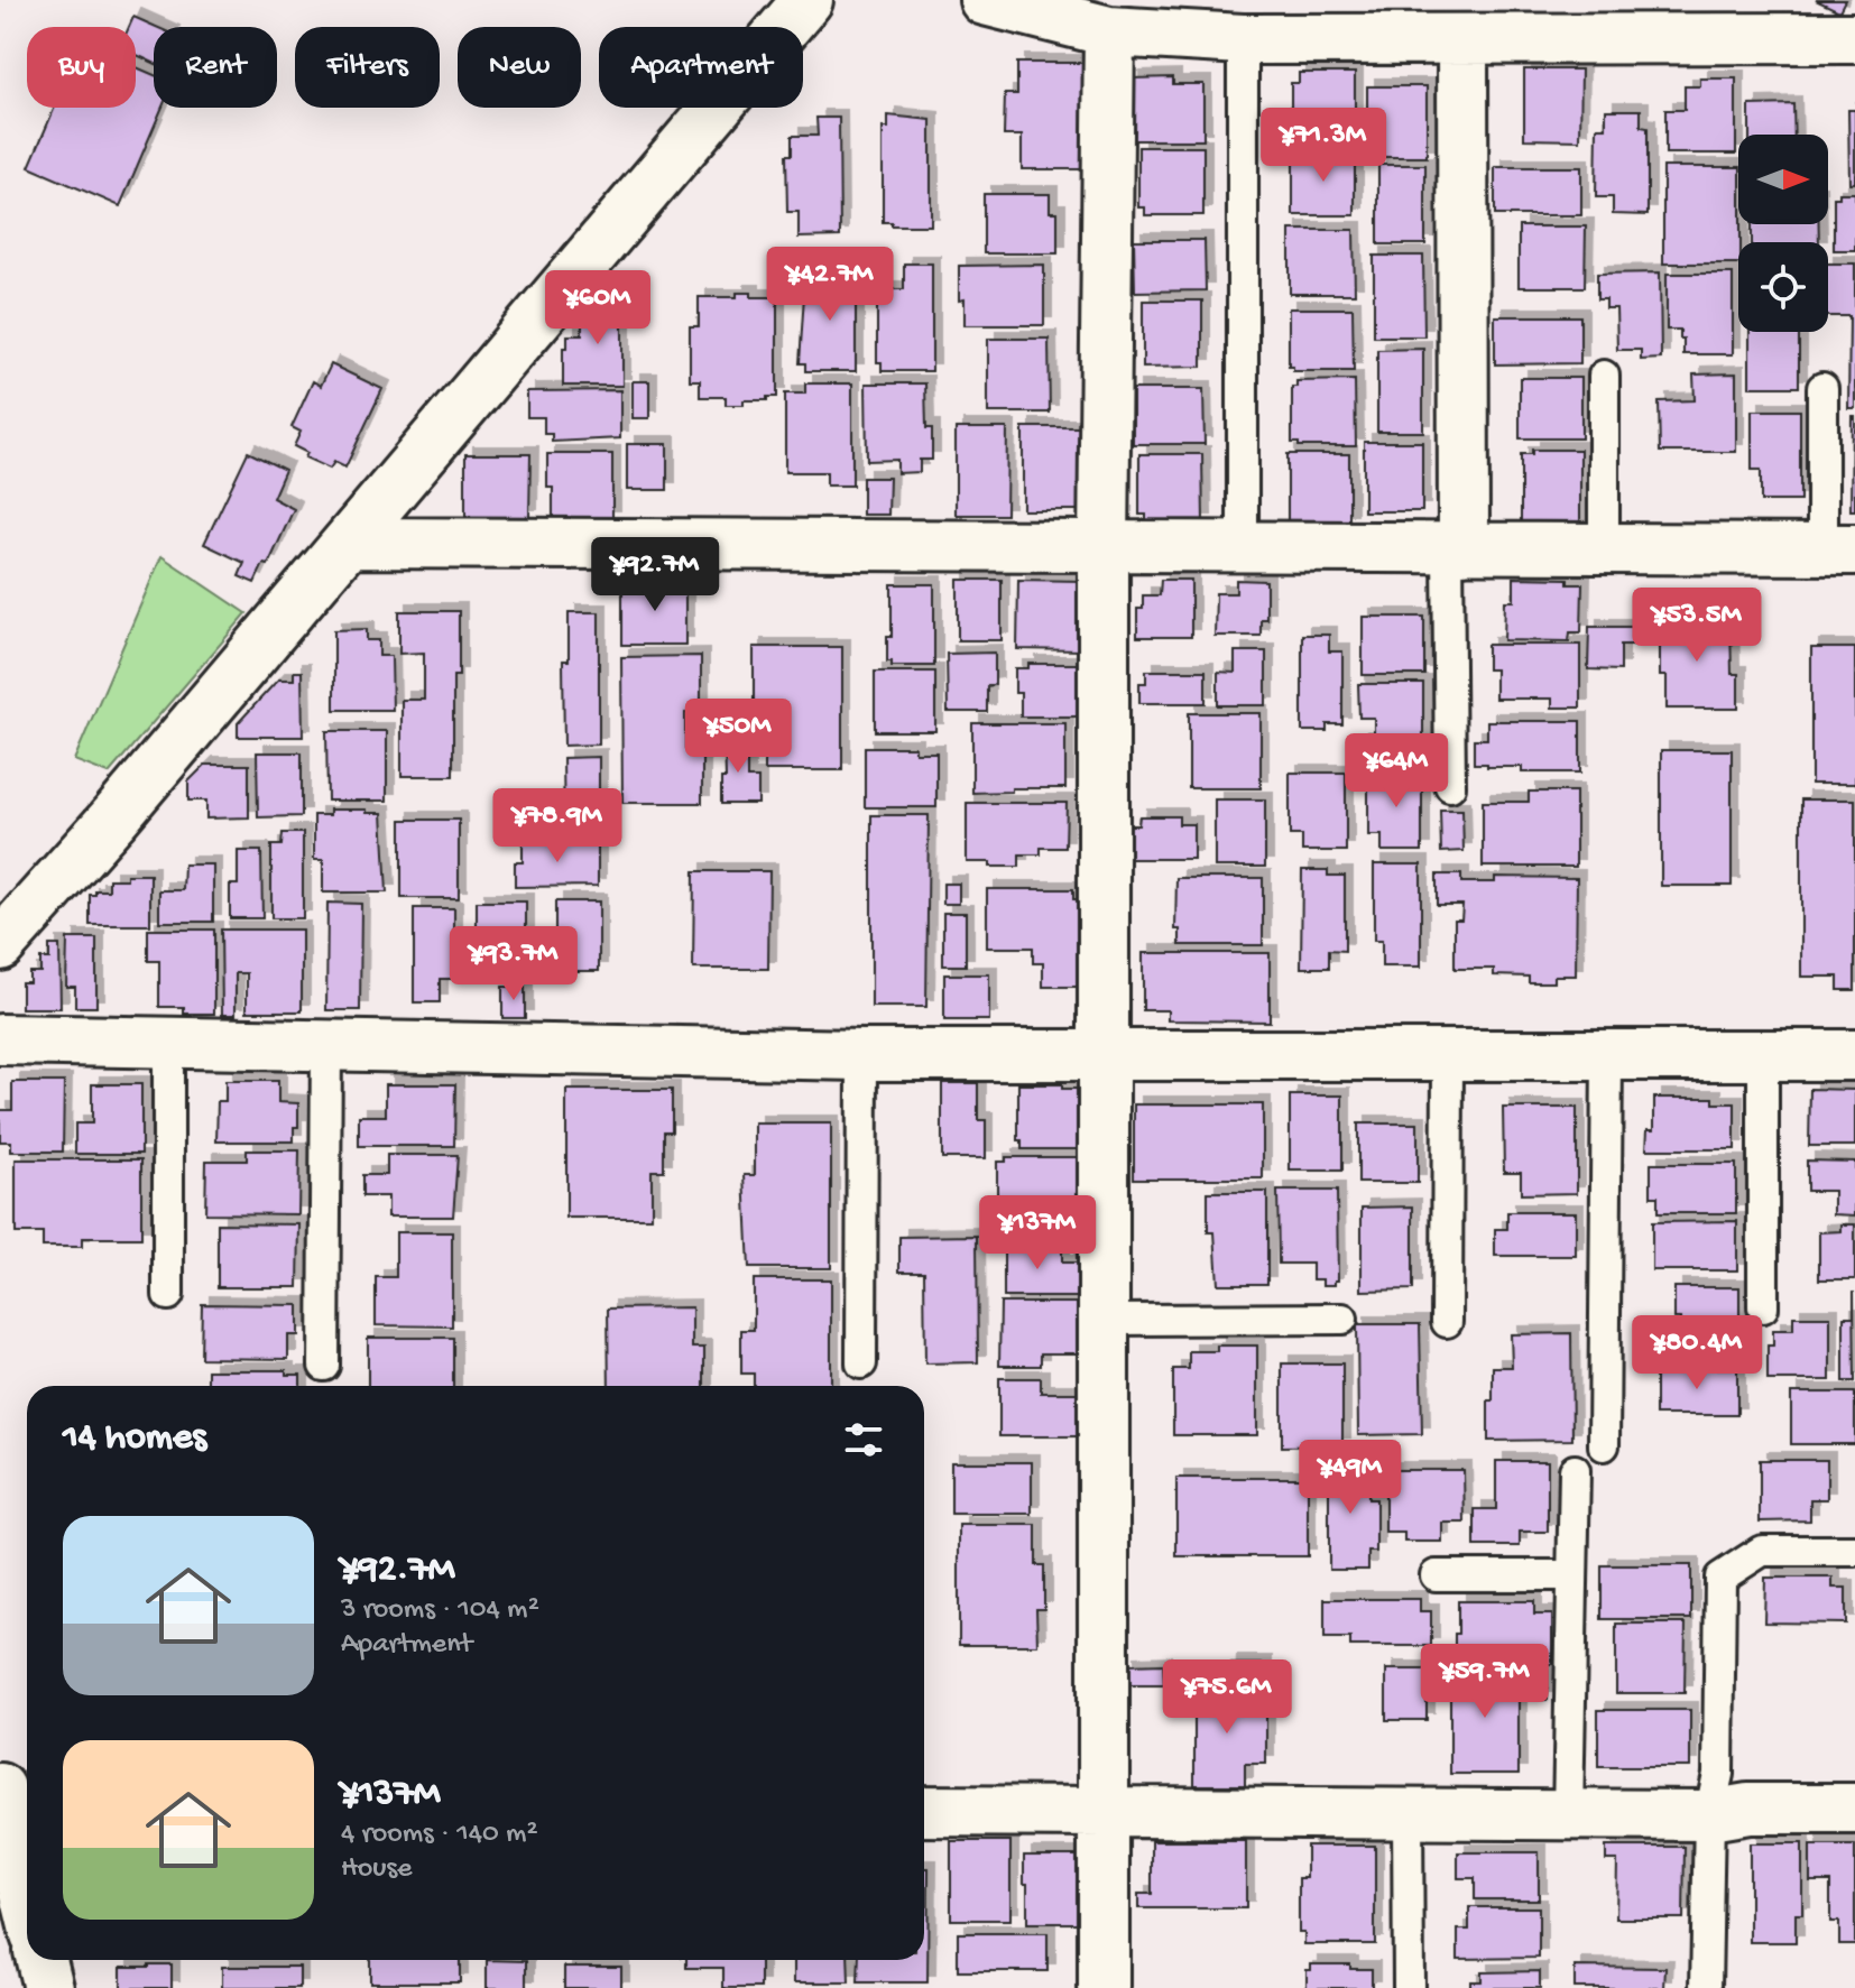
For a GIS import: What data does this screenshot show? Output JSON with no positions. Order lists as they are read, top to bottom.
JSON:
{
  "north": "right",
  "page": {
    "chip": [
      "Buy",
      "Rent",
      "Filters",
      "New",
      "Apartment"
    ],
    "price": [
      "¥71.3M",
      "¥42.7M",
      "¥60M",
      "¥92.7M",
      "¥53.5M",
      "¥50M",
      "¥64M",
      "¥78.9M",
      "¥93.7M",
      "¥137M",
      "¥80.4M",
      "¥49M",
      "¥59.7M",
      "¥75.6M"
    ],
    "heading": "14 homes",
    "list": [
      {
        "name": "¥92.7M",
        "note": "3 rooms · 104 m² · Apartment"
      },
      {
        "name": "¥137M",
        "note": "4 rooms · 140 m² · House"
      }
    ]
  }
}
